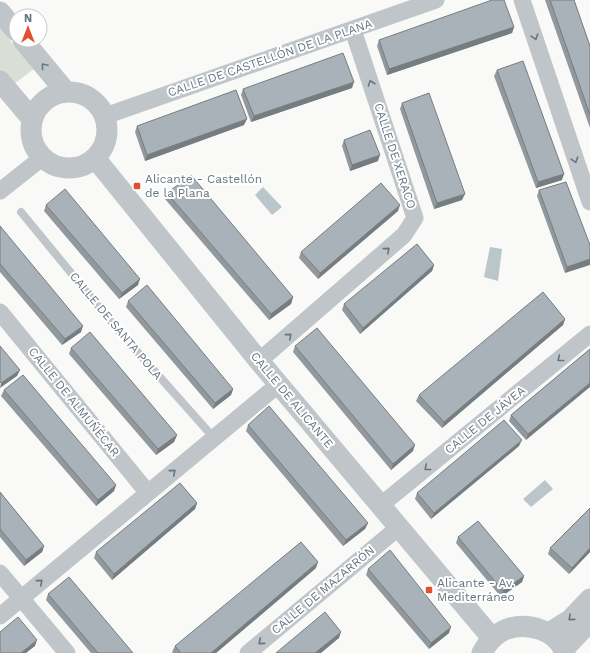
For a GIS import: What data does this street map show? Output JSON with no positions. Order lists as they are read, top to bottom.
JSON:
{
  "streets": {
    "street": [
      "CALLE DE CASTELLÓN DE LA PLANA",
      "CALLE DE XERACO",
      "CALLE DE ALICANTE",
      "CALLE DE ALMUÑÉCAR",
      "CALLE DE JÁVEA",
      "CALLE DE MAZARRÓN"
    ],
    "lane": ["CALLE DE SANTA POLA"]
  },
  "crossings": [
    ["CALLE DE CASTELLÓN DE LA PLANA", "CALLE DE XERACO"],
    ["CALLE DE CASTELLÓN DE LA PLANA", "CALLE DE ALICANTE"],
    ["CALLE DE XERACO", "CALLE DE ALICANTE"],
    ["CALLE DE ALICANTE", "CALLE DE JÁVEA"],
    ["CALLE DE ALICANTE", "CALLE DE MAZARRÓN"]
  ],
  "one_way": ["CALLE DE XERACO", "CALLE DE JÁVEA", "CALLE DE MAZARRÓN"],
  "places": {
    "transit": ["Alicante - Castellón de la Plana", "Alicante - Av. Mediterráneo"]
  },
  "north": "top"
}
